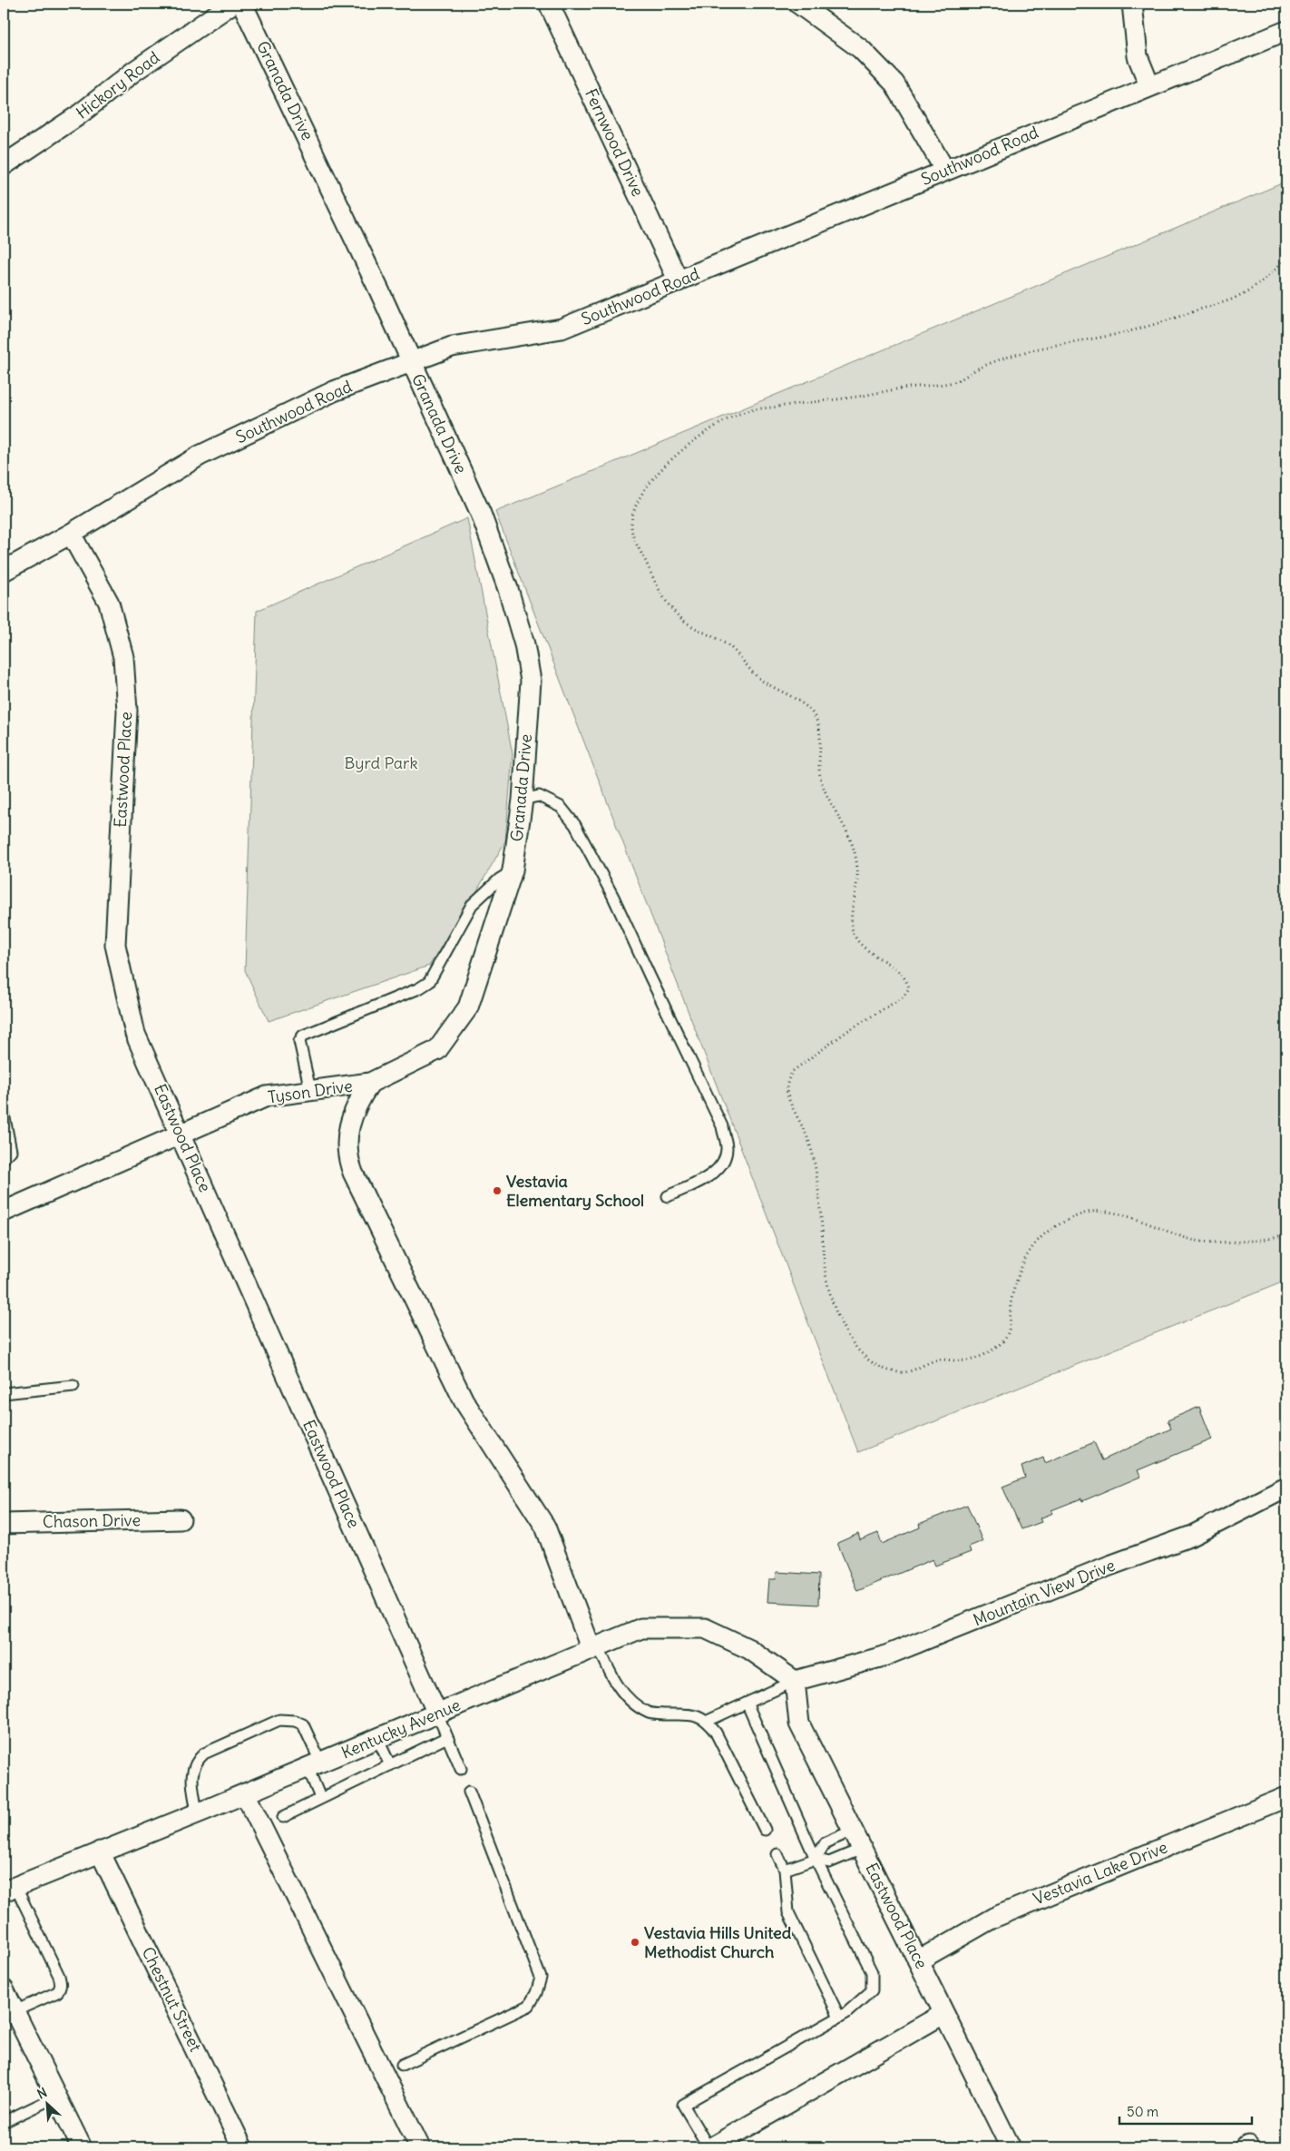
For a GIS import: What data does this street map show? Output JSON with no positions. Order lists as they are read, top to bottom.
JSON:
{
  "streets": {
    "street": [
      "Hickory Road",
      "Granada Drive",
      "Fernwood Drive",
      "Southwood Road",
      "Eastwood Place",
      "Tyson Drive",
      "Chason Drive",
      "Mountain View Drive",
      "Kentucky Avenue",
      "Vestavia Lake Drive",
      "Chestnut Street"
    ]
  },
  "crossings": [
    ["Granada Drive", "Southwood Road"],
    ["Granada Drive", "Tyson Drive"],
    ["Fernwood Drive", "Southwood Road"],
    ["Southwood Road", "Eastwood Place"],
    ["Eastwood Place", "Tyson Drive"],
    ["Eastwood Place", "Mountain View Drive"],
    ["Eastwood Place", "Kentucky Avenue"],
    ["Eastwood Place", "Vestavia Lake Drive"],
    ["Mountain View Drive", "Kentucky Avenue"],
    ["Kentucky Avenue", "Chestnut Street"]
  ],
  "parks": ["Byrd Park"],
  "places": ["Vestavia Elementary School", "Vestavia Hills United Methodist Church"],
  "scale_bar": "50 m",
  "north": "top left"
}
